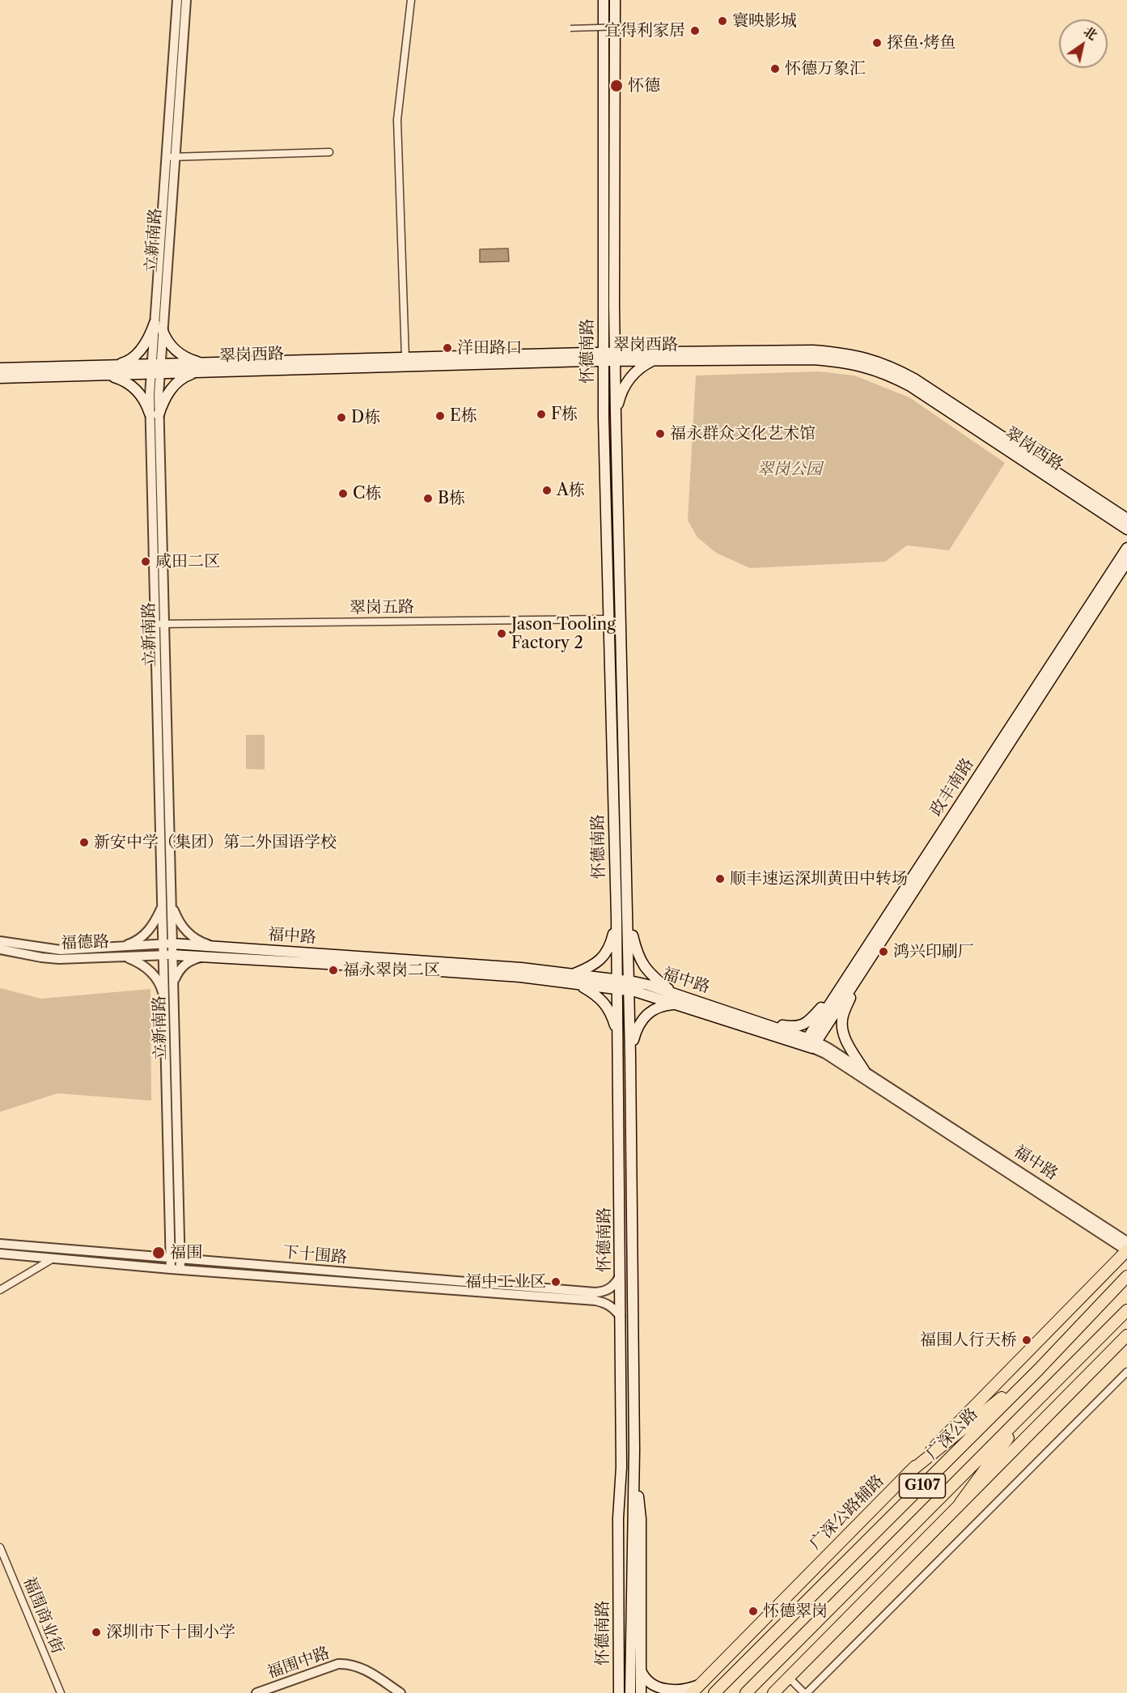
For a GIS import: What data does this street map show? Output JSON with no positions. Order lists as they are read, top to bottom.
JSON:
{
  "streets": {
    "main road": [
      "翠岗西路",
      "怀德南路",
      "政丰南路",
      "福中路",
      "广深公路",
      "G107",
      "广深公路辅路"
    ],
    "street": [
      "立新南路",
      "翠岗五路",
      "福德路",
      "下十围路",
      "福围商业街",
      "福围中路"
    ]
  },
  "crossings": [
    ["立新南路", "翠岗西路"],
    ["立新南路", "翠岗五路"],
    ["立新南路", "福中路"],
    ["立新南路", "福德路"],
    ["立新南路", "下十围路"],
    ["翠岗西路", "怀德南路"],
    ["怀德南路", "翠岗五路"],
    ["怀德南路", "福中路"],
    ["怀德南路", "下十围路"],
    ["政丰南路", "福中路"],
    ["福中路", "福德路"],
    ["福中路", "广深公路辅路"]
  ],
  "parks": ["翠岗公园"],
  "places": [
    "寰映影城",
    "宜得利家居",
    "探鱼·烤鱼",
    "怀德万象汇",
    "怀德",
    "洋田路口",
    "F栋",
    "E栋",
    "D栋",
    "福永群众文化艺术馆",
    "A栋",
    "C栋",
    "B栋",
    "咸田二区",
    "Jason Tooling Factory 2",
    "新安中学（集团）第二外国语学校",
    "顺丰速运深圳黄田中转场",
    "鸿兴印刷厂",
    "福永翠岗二区",
    "福围",
    "福中工业区",
    "福围人行天桥",
    "怀德翠岗",
    "深圳市下十围小学"
  ],
  "north": "top right"
}
